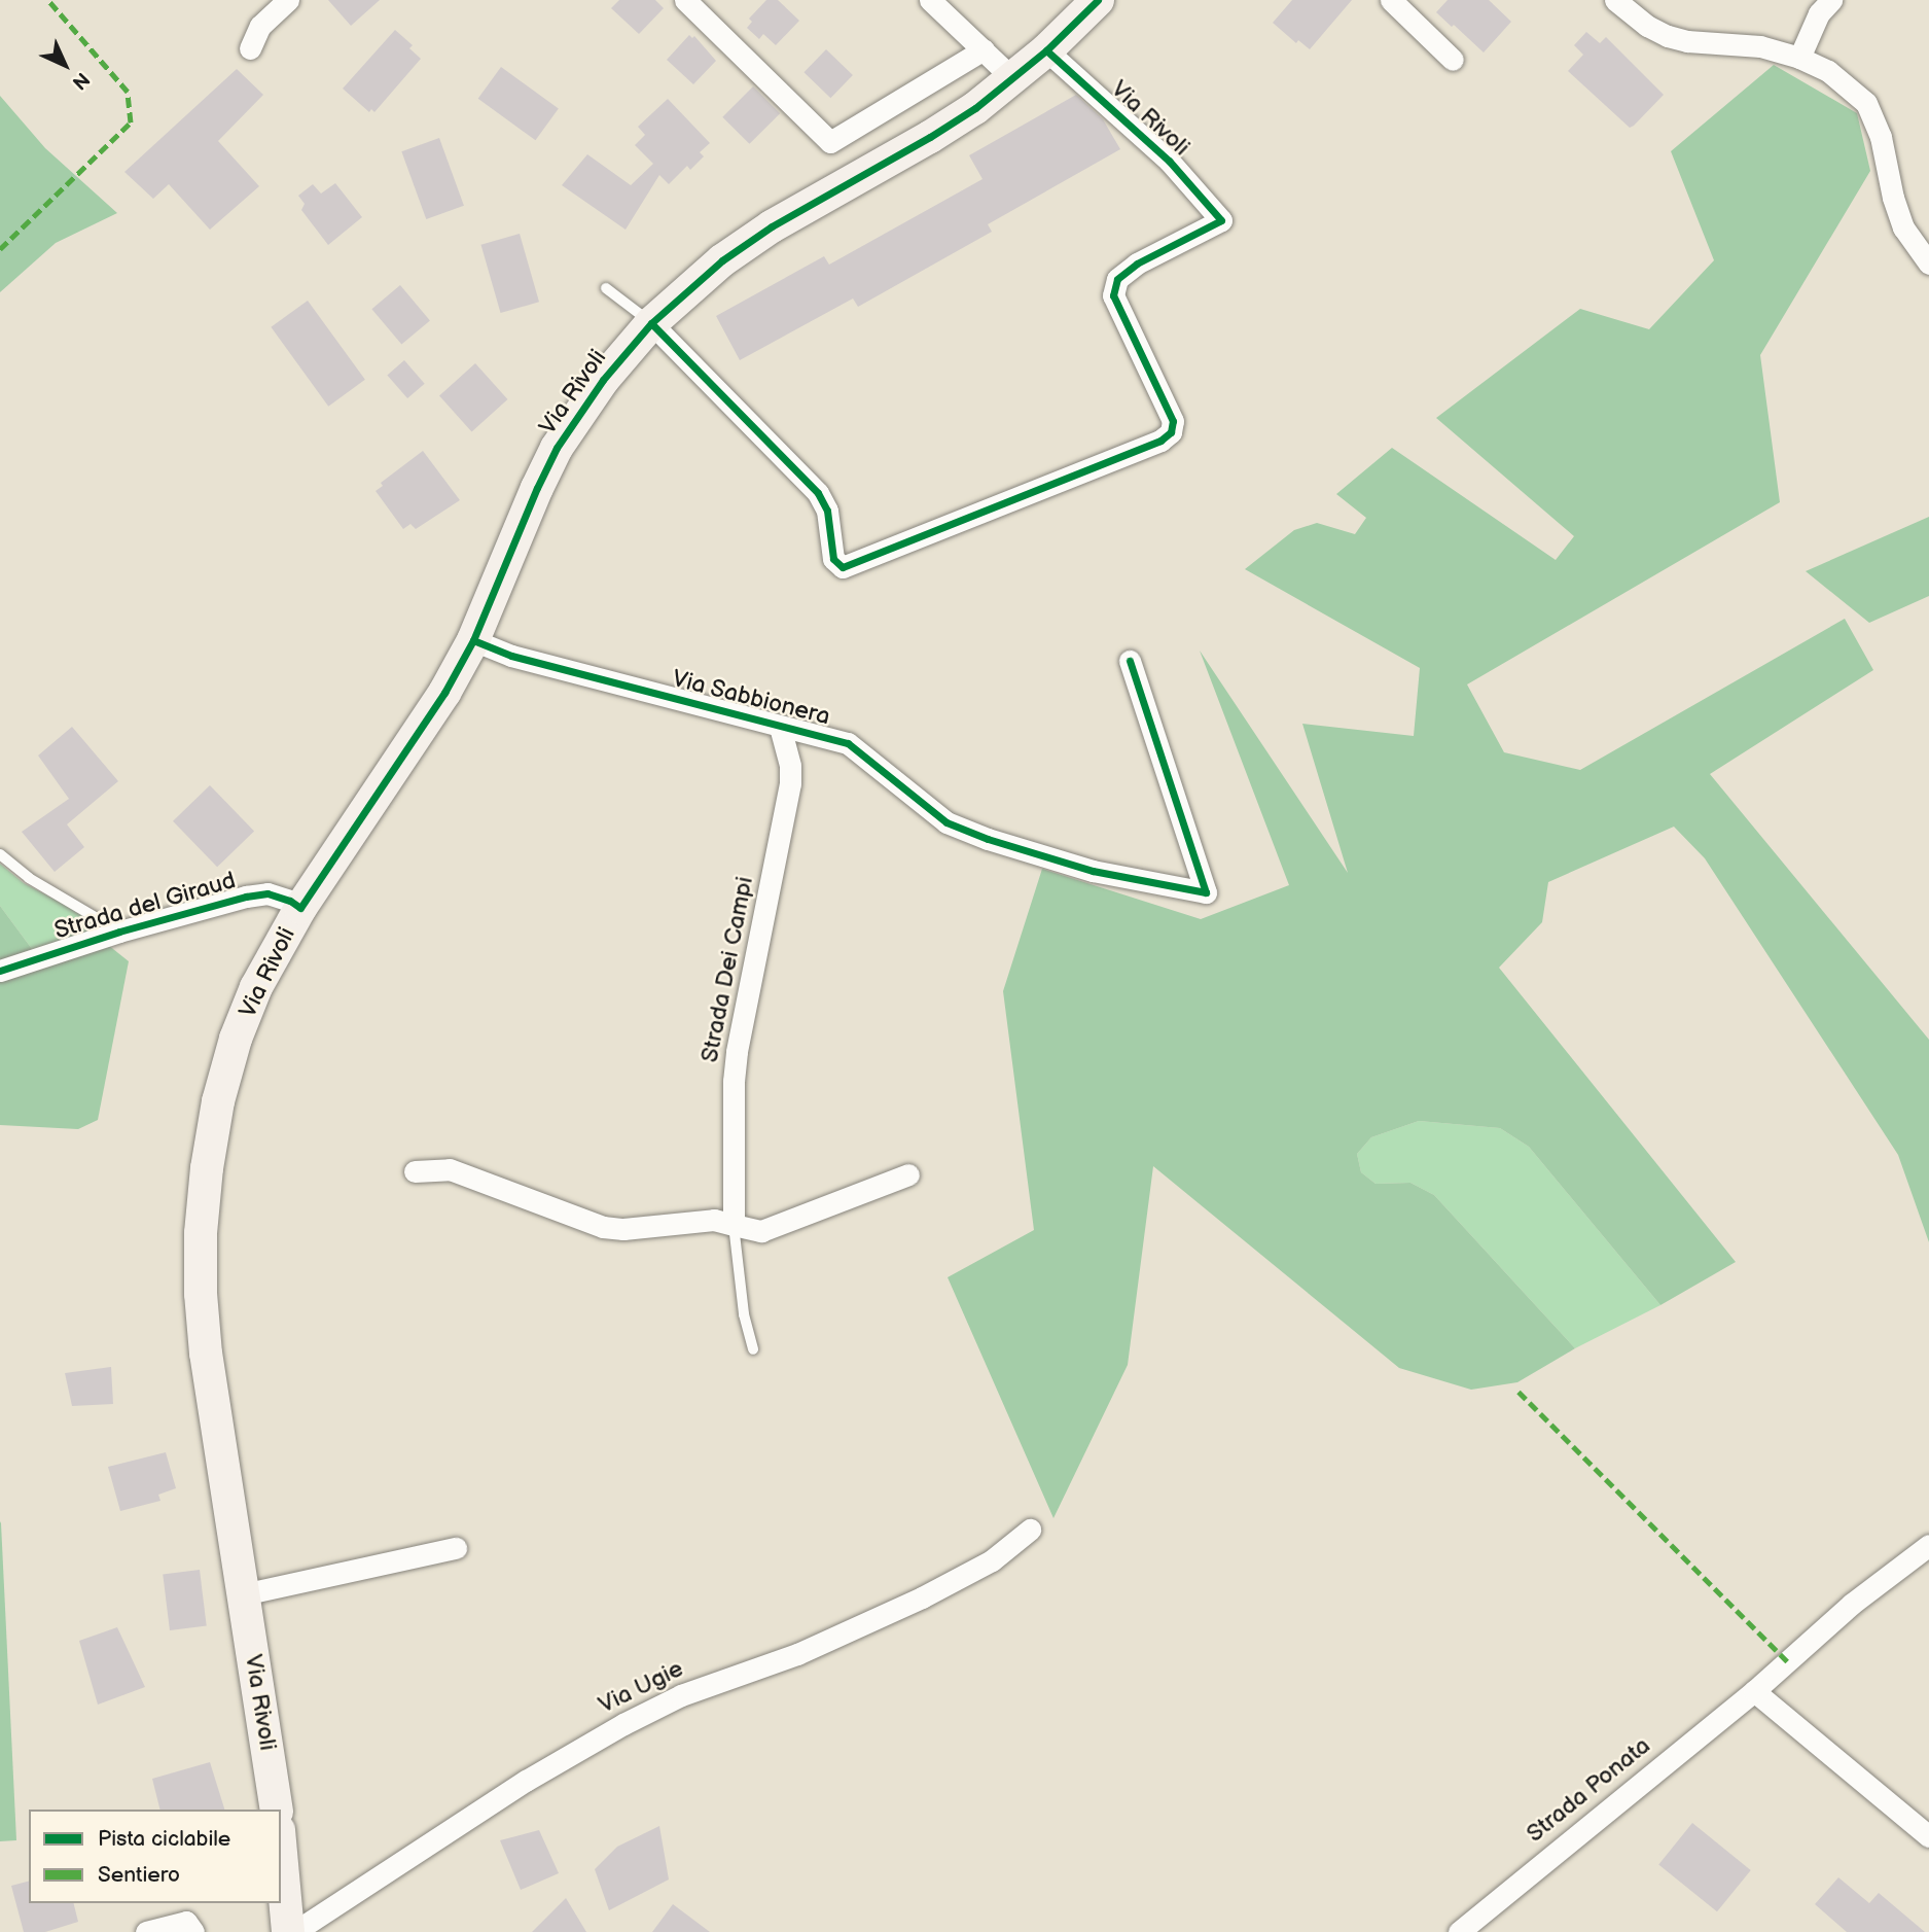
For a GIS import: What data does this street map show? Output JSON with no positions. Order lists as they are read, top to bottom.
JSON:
{
  "streets": {
    "street": [
      "Via Rivoli",
      "Via Sabbionera",
      "Strada del Giraud",
      "Strada Dei Campi",
      "Via Ugie",
      "Strada Ponata"
    ]
  },
  "crossings": [
    ["Via Rivoli", "Via Sabbionera"],
    ["Via Rivoli", "Strada del Giraud"],
    ["Via Sabbionera", "Strada Dei Campi"]
  ],
  "legend": ["Pista ciclabile", "Sentiero"],
  "north": "bottom right"
}
